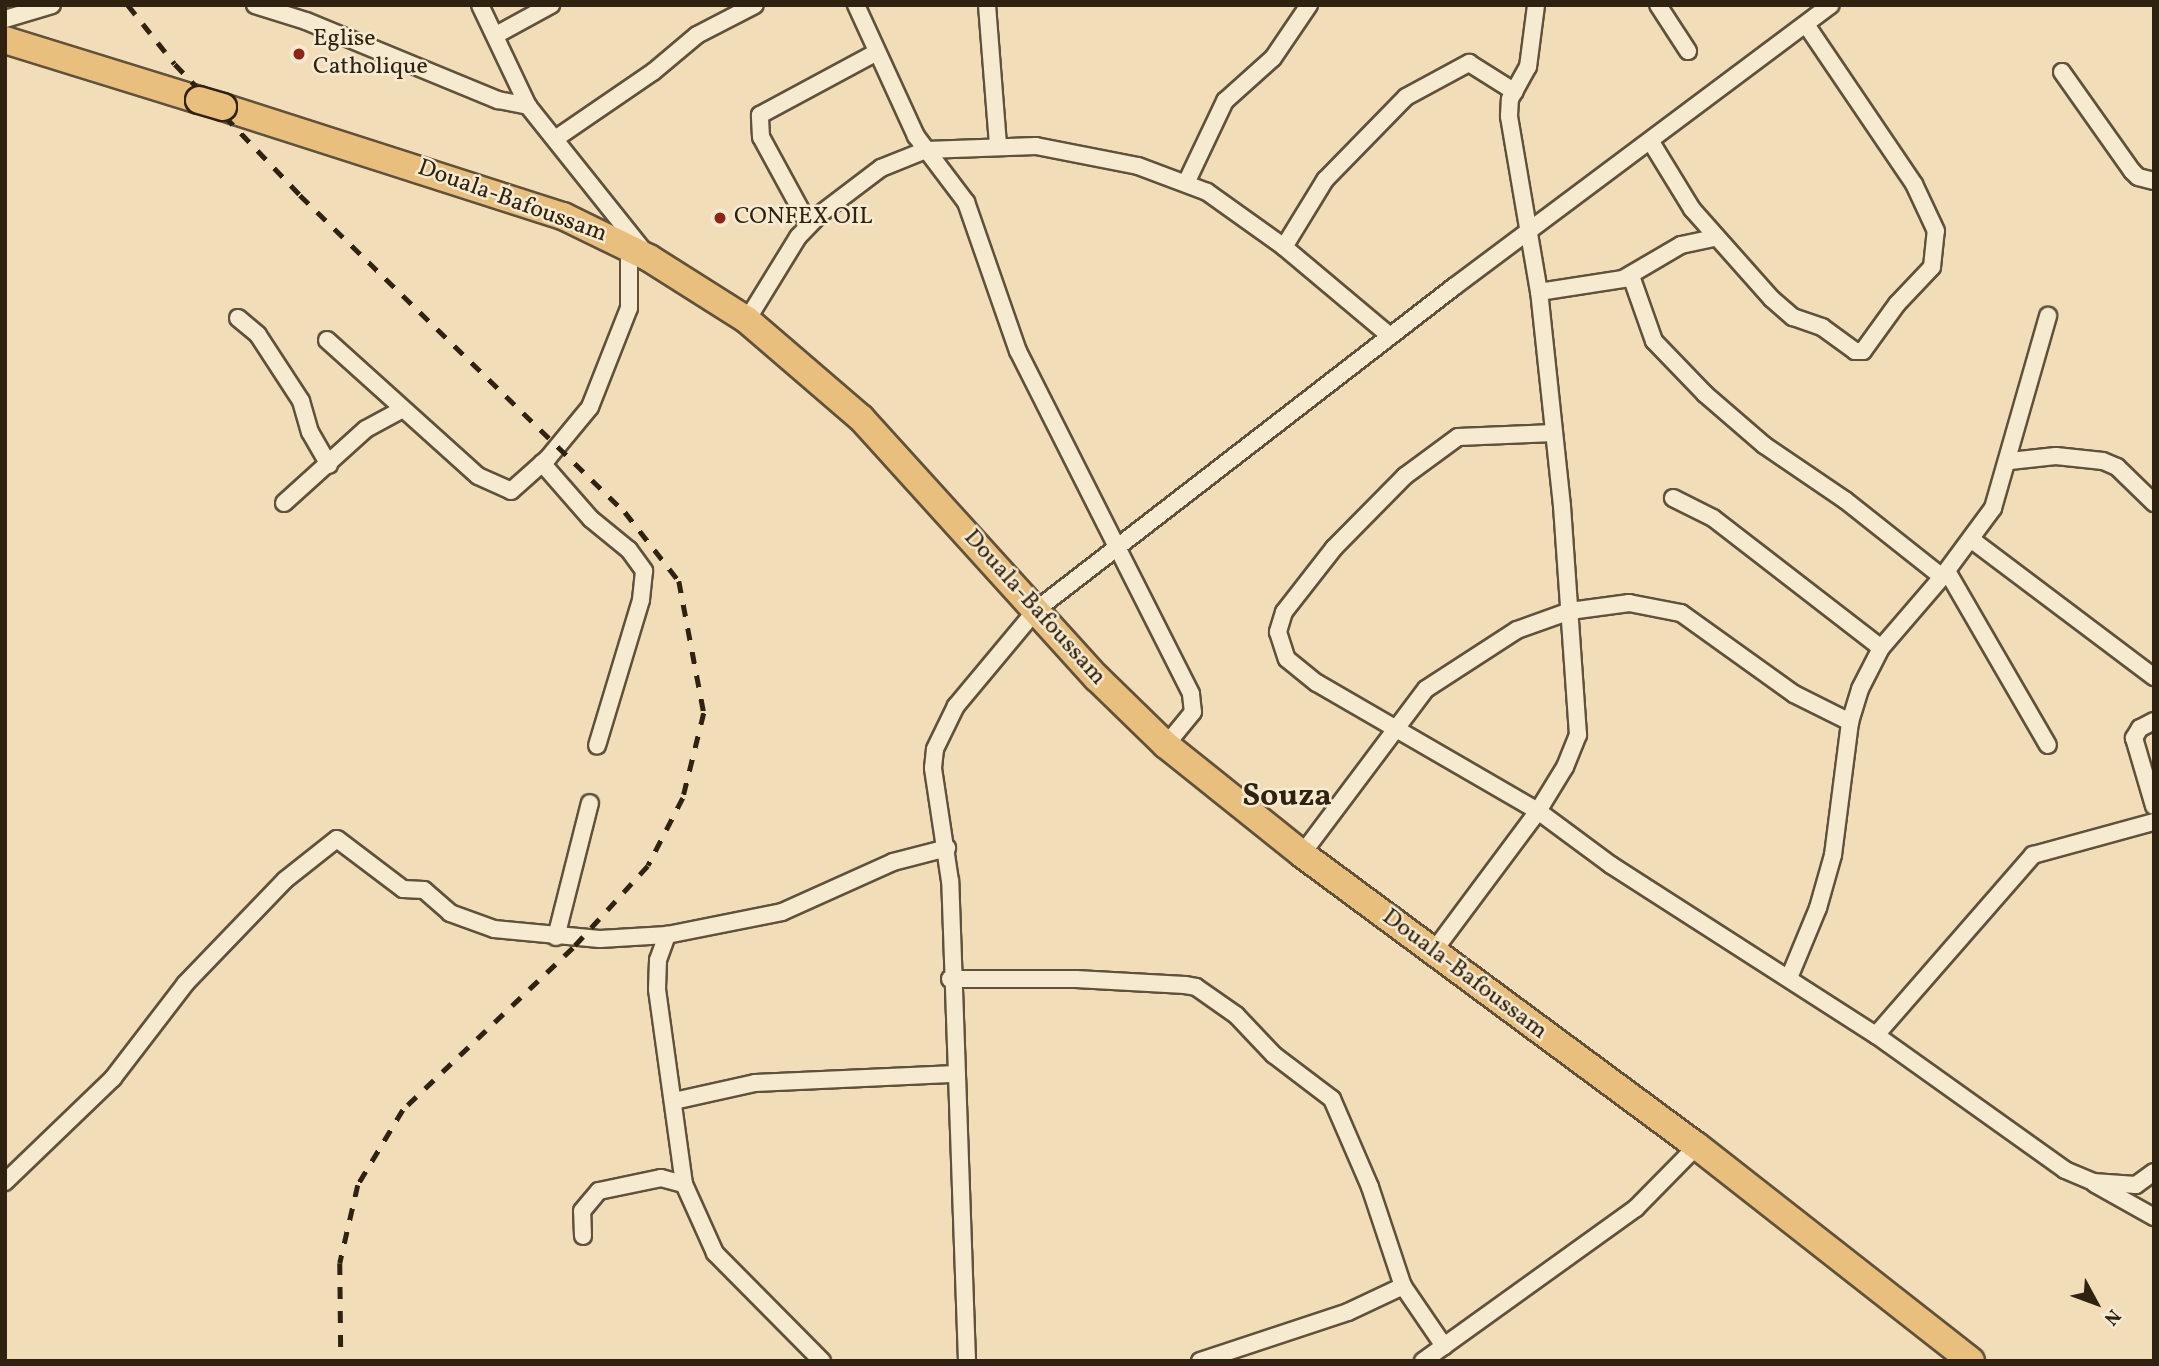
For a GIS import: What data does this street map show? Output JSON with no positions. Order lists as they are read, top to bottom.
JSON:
{
  "streets": {
    "highway": ["Douala-Bafoussam"]
  },
  "districts": ["Souza"],
  "places": ["Eglise Catholique", "CONFEX OIL"],
  "north": "bottom right"
}
